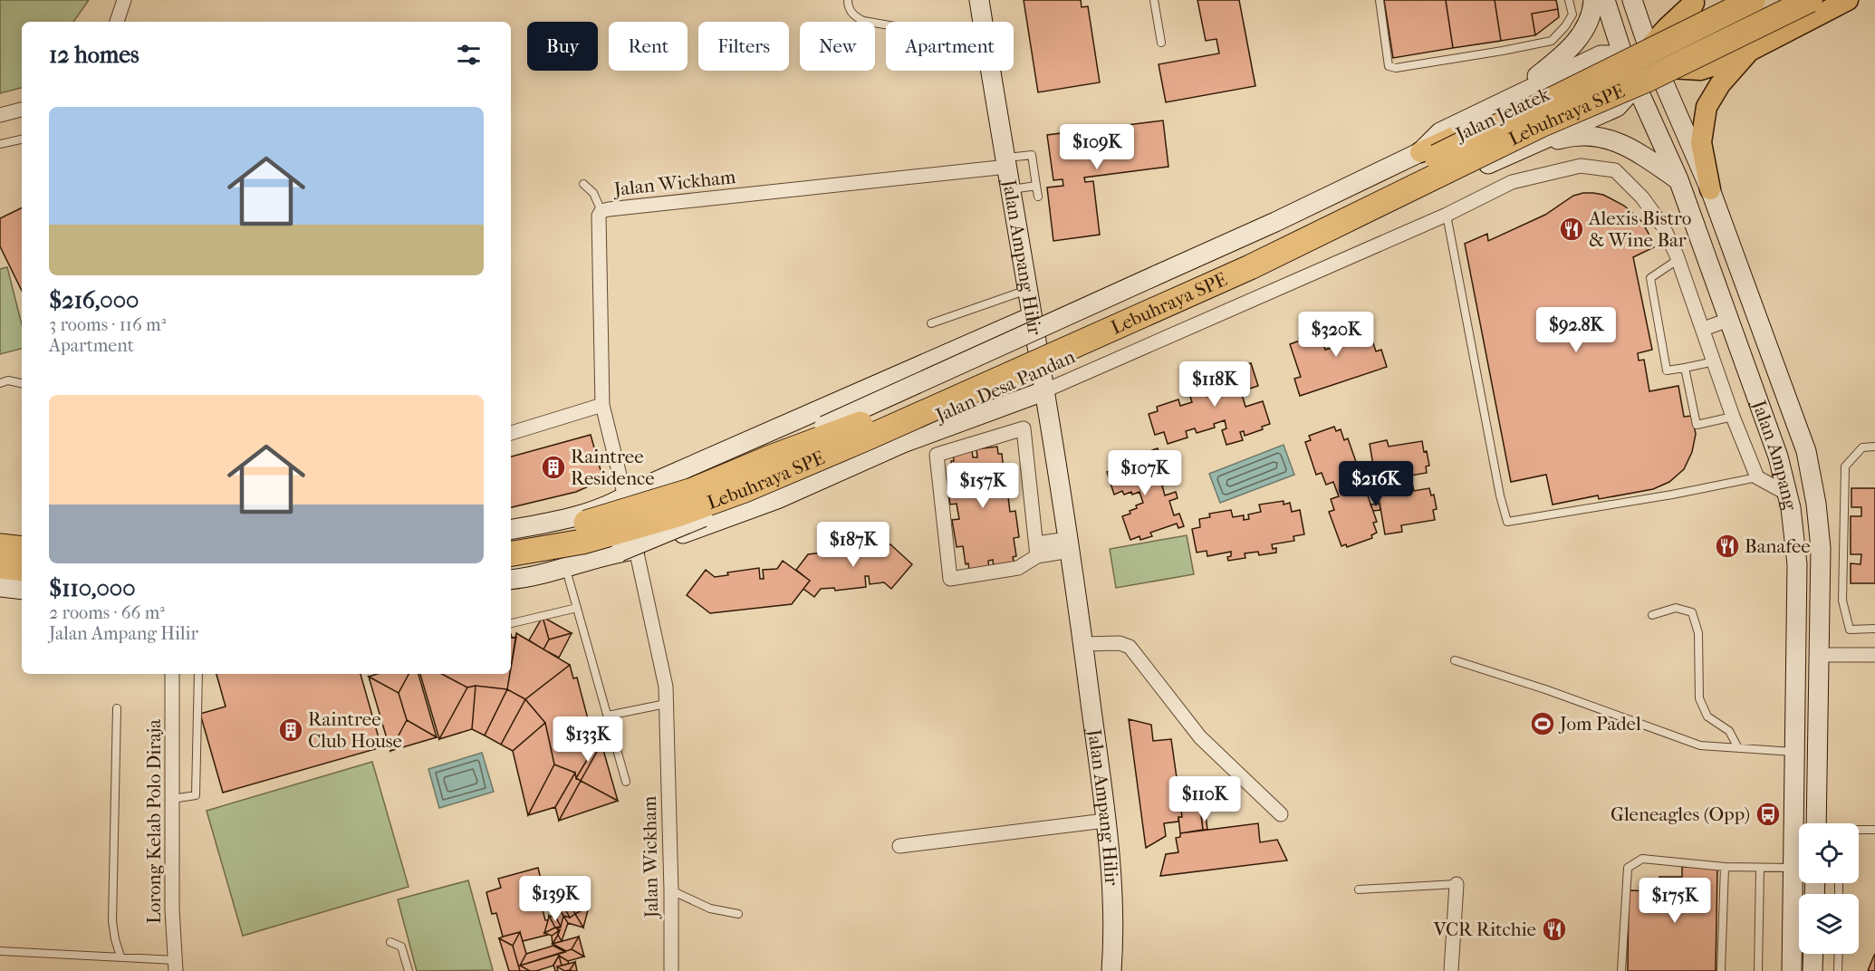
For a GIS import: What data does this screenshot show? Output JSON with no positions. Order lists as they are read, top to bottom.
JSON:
{
  "streets": {
    "highway": ["Lebuhraya SPE"],
    "main road": ["Jalan Jelatek"],
    "street": [
      "Jalan Wickham",
      "Jalan Ampang Hilir",
      "Jalan Desa Pandan",
      "Jalan Ampang",
      "Lorong Kelab Polo Diraja"
    ]
  },
  "crossings": [
    ["Jalan Jelatek", "Jalan Desa Pandan"],
    ["Jalan Wickham", "Jalan Ampang Hilir"],
    ["Jalan Wickham", "Jalan Desa Pandan"],
    ["Jalan Desa Pandan", "Jalan Ampang"]
  ],
  "places": {
    "restaurant": ["Alexis Bistro & Wine Bar", "Banafee", "VCR Ritchie"],
    "building": ["Raintree Residence", "Raintree Club House"],
    "sports": ["Jom Padel"],
    "bus stop": ["Gleneagles (Opp)"]
  },
  "page": {
    "chip": [
      "Buy",
      "Rent",
      "Filters",
      "New",
      "Apartment"
    ],
    "heading": "12 homes",
    "list": [
      {
        "name": "$216,000",
        "note": "3 rooms · 116 m² · Apartment"
      },
      {
        "name": "$110,000",
        "note": "2 rooms · 66 m² · Jalan Ampang Hilir"
      }
    ],
    "price": [
      "$109K",
      "$92.8K",
      "$320K",
      "$118K",
      "$107K",
      "$216K",
      "$157K",
      "$187K",
      "$133K",
      "$110K",
      "$139K",
      "$175K"
    ]
  }
}
